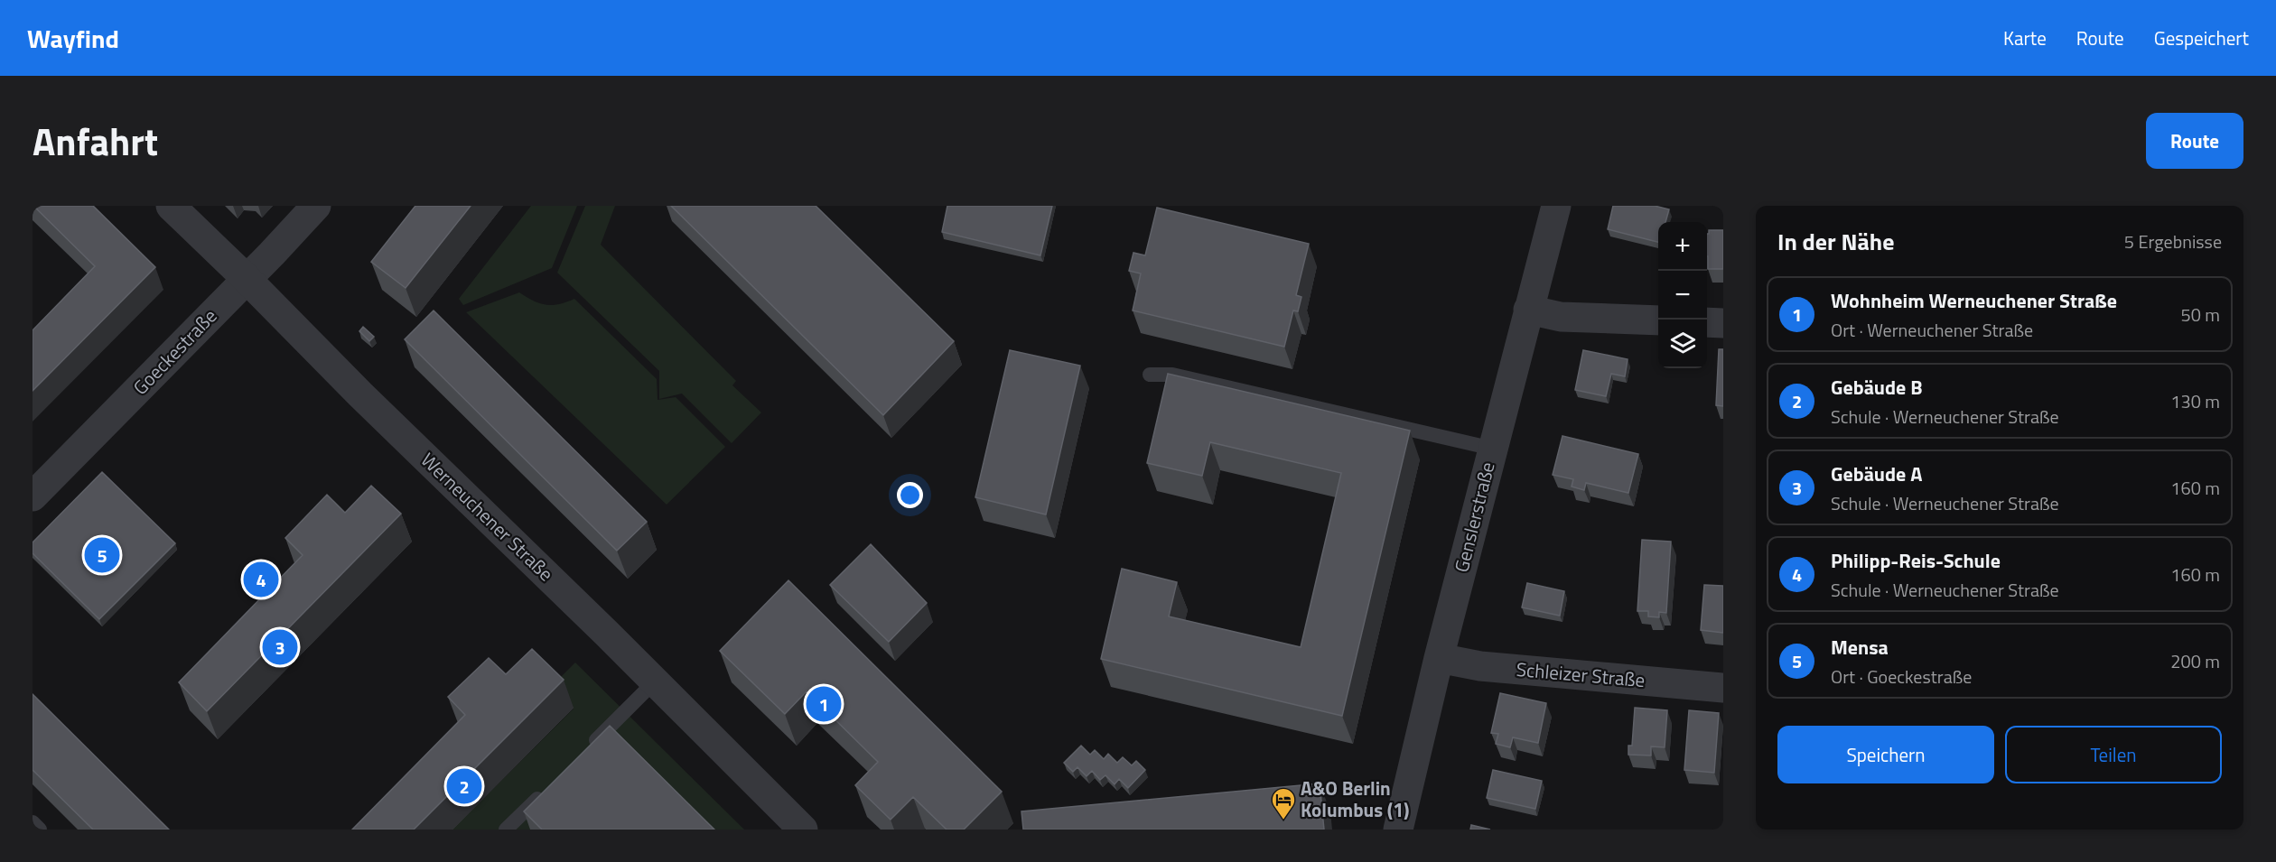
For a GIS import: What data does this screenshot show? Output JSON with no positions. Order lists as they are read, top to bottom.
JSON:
{
  "streets": {
    "street": [
      "Goeckestraße",
      "Werneuchener Straße",
      "Genslerstraße",
      "Schleizer Straße"
    ]
  },
  "crossings": [
    ["Goeckestraße", "Werneuchener Straße"],
    ["Genslerstraße", "Schleizer Straße"]
  ],
  "places": {
    "hotel": ["A&O Berlin Kolumbus (1)"]
  },
  "page": {
    "header": "Wayfind",
    "nav": ["Karte", "Route", "Gespeichert"],
    "title": "Anfahrt",
    "buttons": [
      "Route",
      ["Speichern", "Teilen"]
    ],
    "heading": ["In der Nähe", "5 Ergebnisse"],
    "map_buttons": ["+", "−"],
    "list": [
      {
        "mark": "1",
        "name": "Wohnheim Werneuchener Straße",
        "note": "Ort · Werneuchener Straße",
        "value": "50 m"
      },
      {
        "mark": "2",
        "name": "Gebäude B",
        "note": "Schule · Werneuchener Straße",
        "value": "130 m"
      },
      {
        "mark": "3",
        "name": "Gebäude A",
        "note": "Schule · Werneuchener Straße",
        "value": "160 m"
      },
      {
        "mark": "4",
        "name": "Philipp-Reis-Schule",
        "note": "Schule · Werneuchener Straße",
        "value": "160 m"
      },
      {
        "mark": "5",
        "name": "Mensa",
        "note": "Ort · Goeckestraße",
        "value": "200 m"
      }
    ],
    "pins": [
      "5",
      "4",
      "3",
      "1",
      "2"
    ]
  }
}
